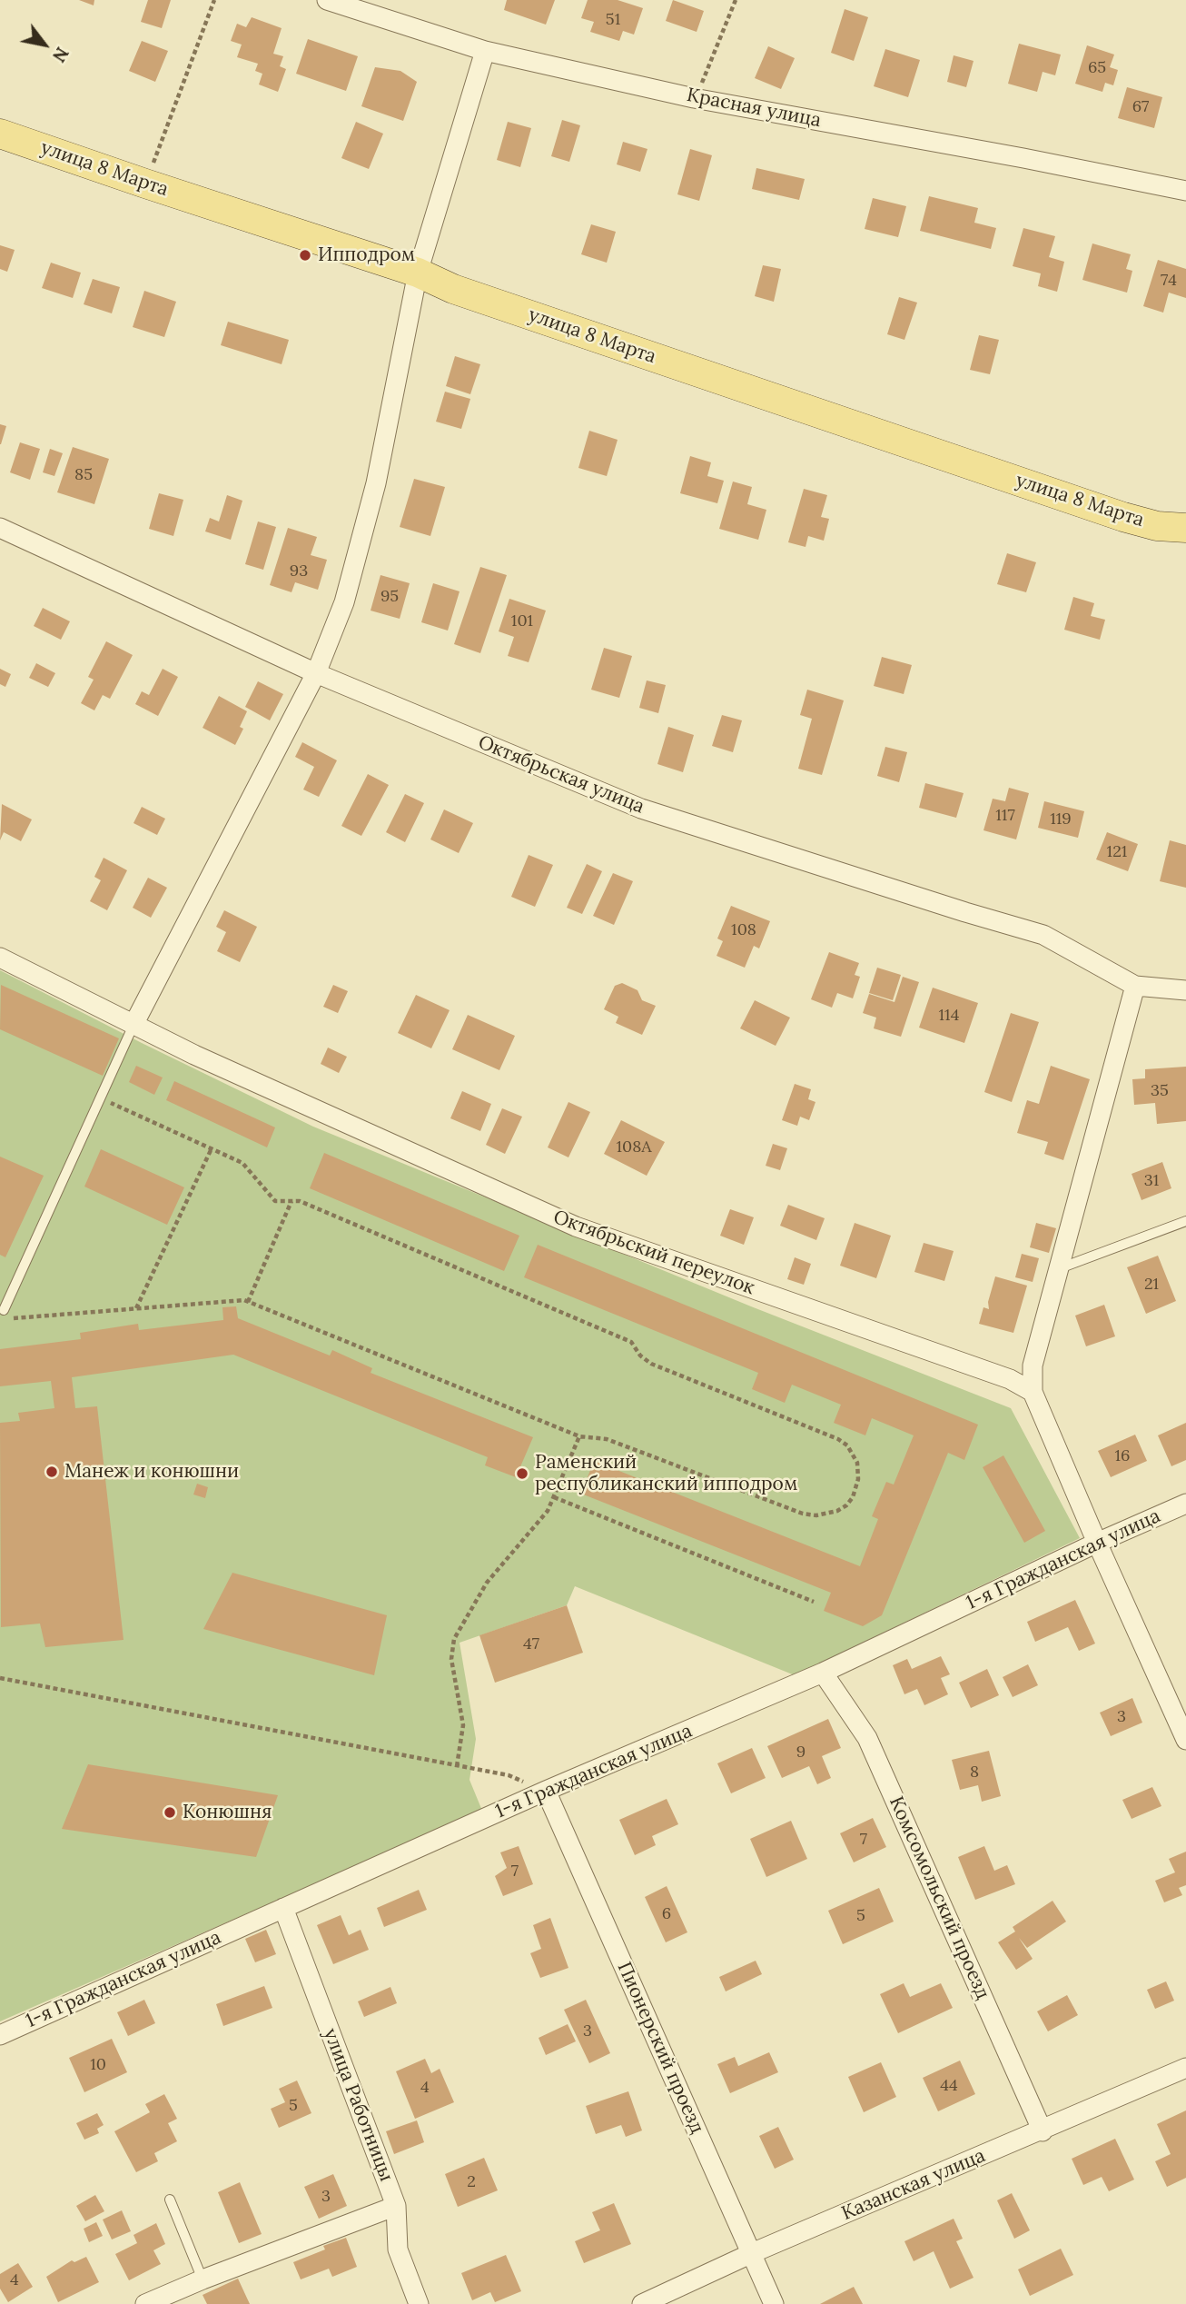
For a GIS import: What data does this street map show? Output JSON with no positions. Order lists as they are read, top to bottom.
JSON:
{
  "streets": {
    "main road": ["улица 8 Марта"],
    "street": [
      "Красная улица",
      "Октябрьская улица",
      "Октябрьский переулок",
      "1-я Гражданская улица",
      "Комсомольский проезд",
      "Пионерский проезд",
      "улица Работницы",
      "Казанская улица"
    ]
  },
  "crossings": [
    ["1-я Гражданская улица", "Комсомольский проезд"],
    ["1-я Гражданская улица", "Пионерский проезд"],
    ["1-я Гражданская улица", "улица Работницы"],
    ["Комсомольский проезд", "Казанская улица"],
    ["Пионерский проезд", "Казанская улица"]
  ],
  "places": [
    "Ипподром",
    "Манеж и конюшни",
    "Раменский республиканский ипподром",
    "Конюшня"
  ],
  "house_numbers": [
    "51",
    "65",
    "67",
    "74",
    "85",
    "93",
    "95",
    "101",
    "117",
    "119",
    "121",
    "108",
    "114",
    "35",
    "108А",
    "31",
    "21",
    "16",
    "47",
    "3",
    "9",
    "8",
    "7",
    "7",
    "6",
    "5",
    "3",
    "10",
    "44",
    "4",
    "5",
    "2",
    "3",
    "4"
  ],
  "north": "bottom right"
}
